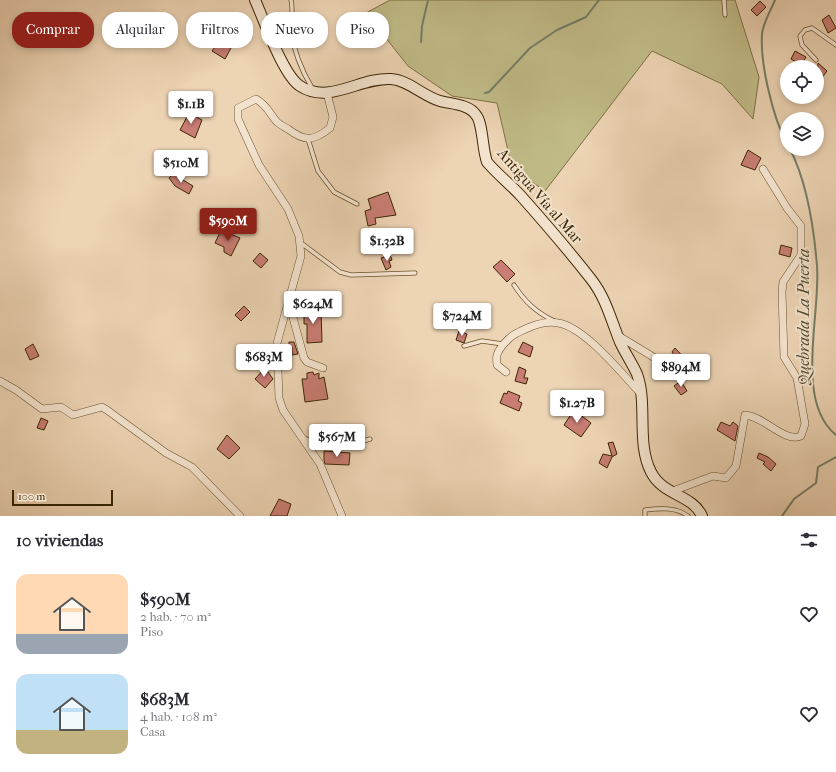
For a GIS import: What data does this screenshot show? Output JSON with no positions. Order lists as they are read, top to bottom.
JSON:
{
  "streets": {
    "main road": ["Antigua Vía al Mar"]
  },
  "water": ["Quebrada La Puerta"],
  "scale_bar": "100 m",
  "page": {
    "chip": [
      "Comprar",
      "Alquilar",
      "Filtros",
      "Nuevo",
      "Piso"
    ],
    "price": [
      "$1.1B",
      "$510M",
      "$590M",
      "$1.32B",
      "$624M",
      "$724M",
      "$683M",
      "$894M",
      "$1.27B",
      "$567M"
    ],
    "scale": "100 m",
    "heading": "10 viviendas",
    "list": [
      {
        "name": "$590M",
        "note": "2 hab. · 70 m² · Piso"
      },
      {
        "name": "$683M",
        "note": "4 hab. · 108 m² · Casa"
      }
    ]
  }
}
